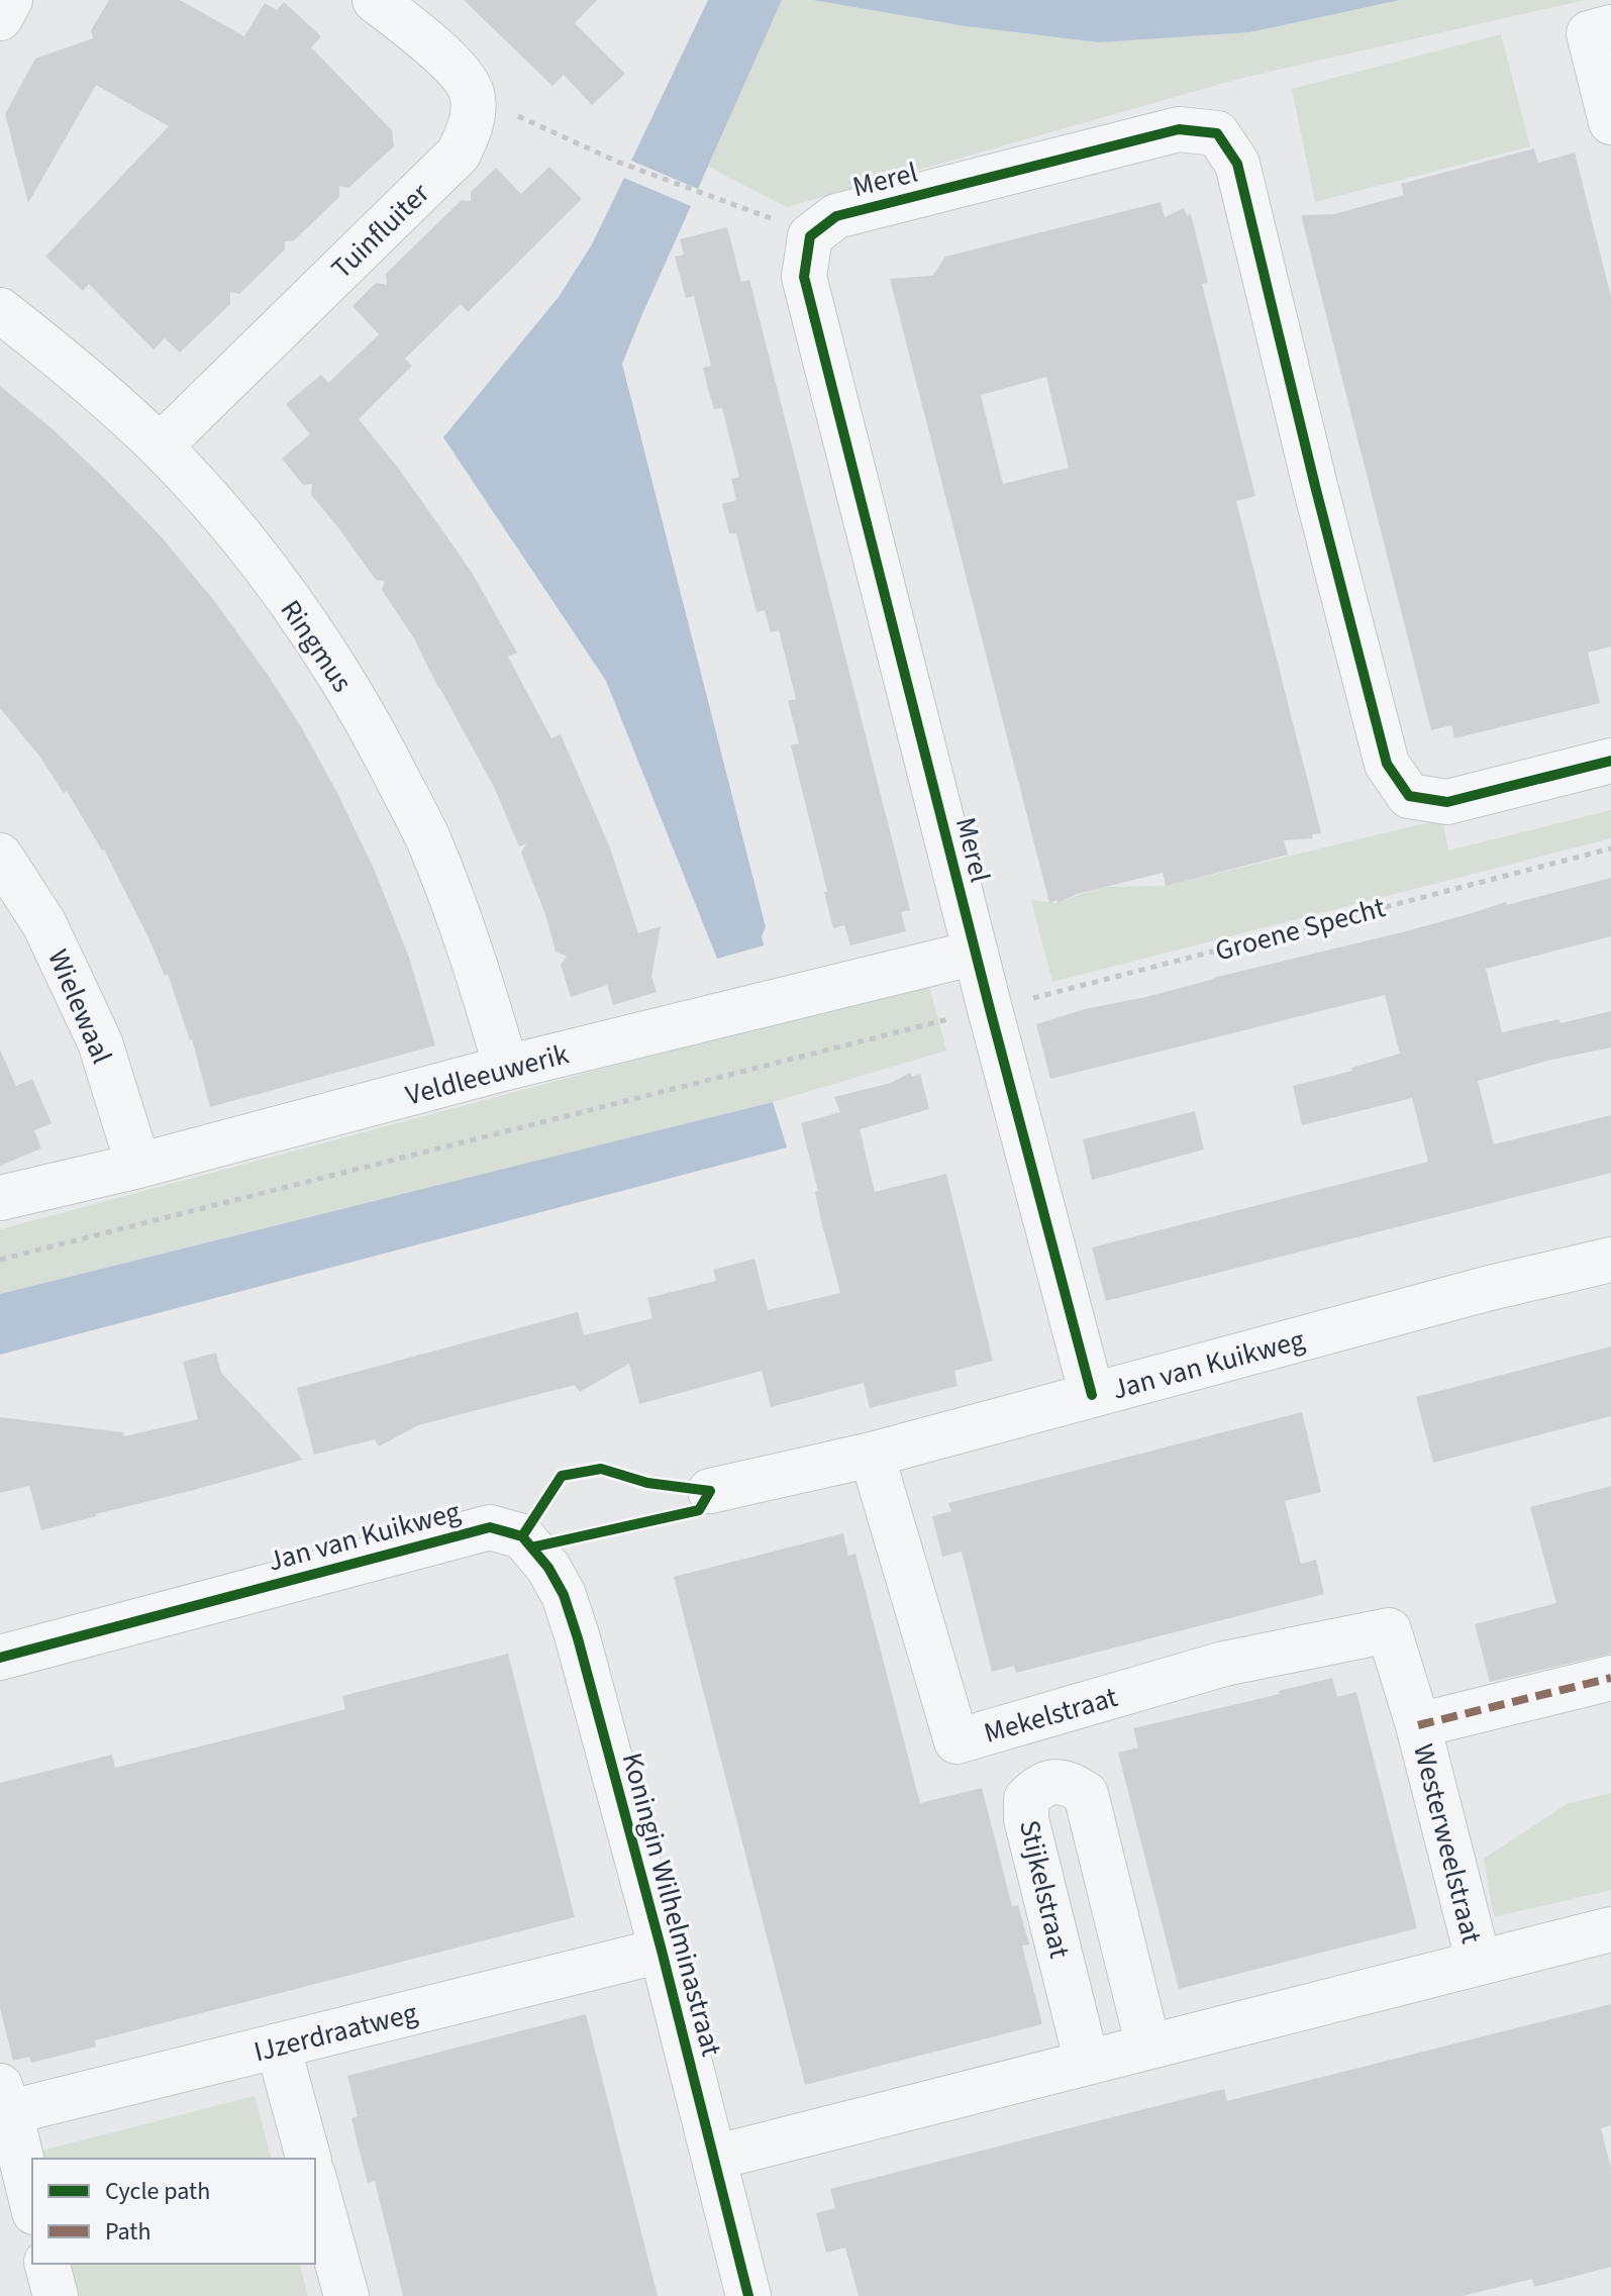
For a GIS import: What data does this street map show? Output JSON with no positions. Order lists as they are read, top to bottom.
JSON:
{
  "streets": {
    "street": [
      "Merel",
      "Tuinfluiter",
      "Ringmus",
      "Wielewaal",
      "Veldleeuwerik",
      "Jan van Kuikweg",
      "Mekelstraat",
      "Westerweelstraat",
      "Stijkelstraat",
      "Koningin Wilhelminastraat",
      "IJzerdraatweg"
    ],
    "path": ["Groene Specht"]
  },
  "crossings": [
    ["Merel", "Groene Specht"],
    ["Merel", "Veldleeuwerik"],
    ["Merel", "Jan van Kuikweg"],
    ["Tuinfluiter", "Ringmus"],
    ["Ringmus", "Veldleeuwerik"],
    ["Wielewaal", "Veldleeuwerik"],
    ["Jan van Kuikweg", "Mekelstraat"],
    ["Jan van Kuikweg", "Koningin Wilhelminastraat"],
    ["Mekelstraat", "Westerweelstraat"],
    ["Koningin Wilhelminastraat", "IJzerdraatweg"]
  ],
  "legend": ["Cycle path", "Path"]
}
